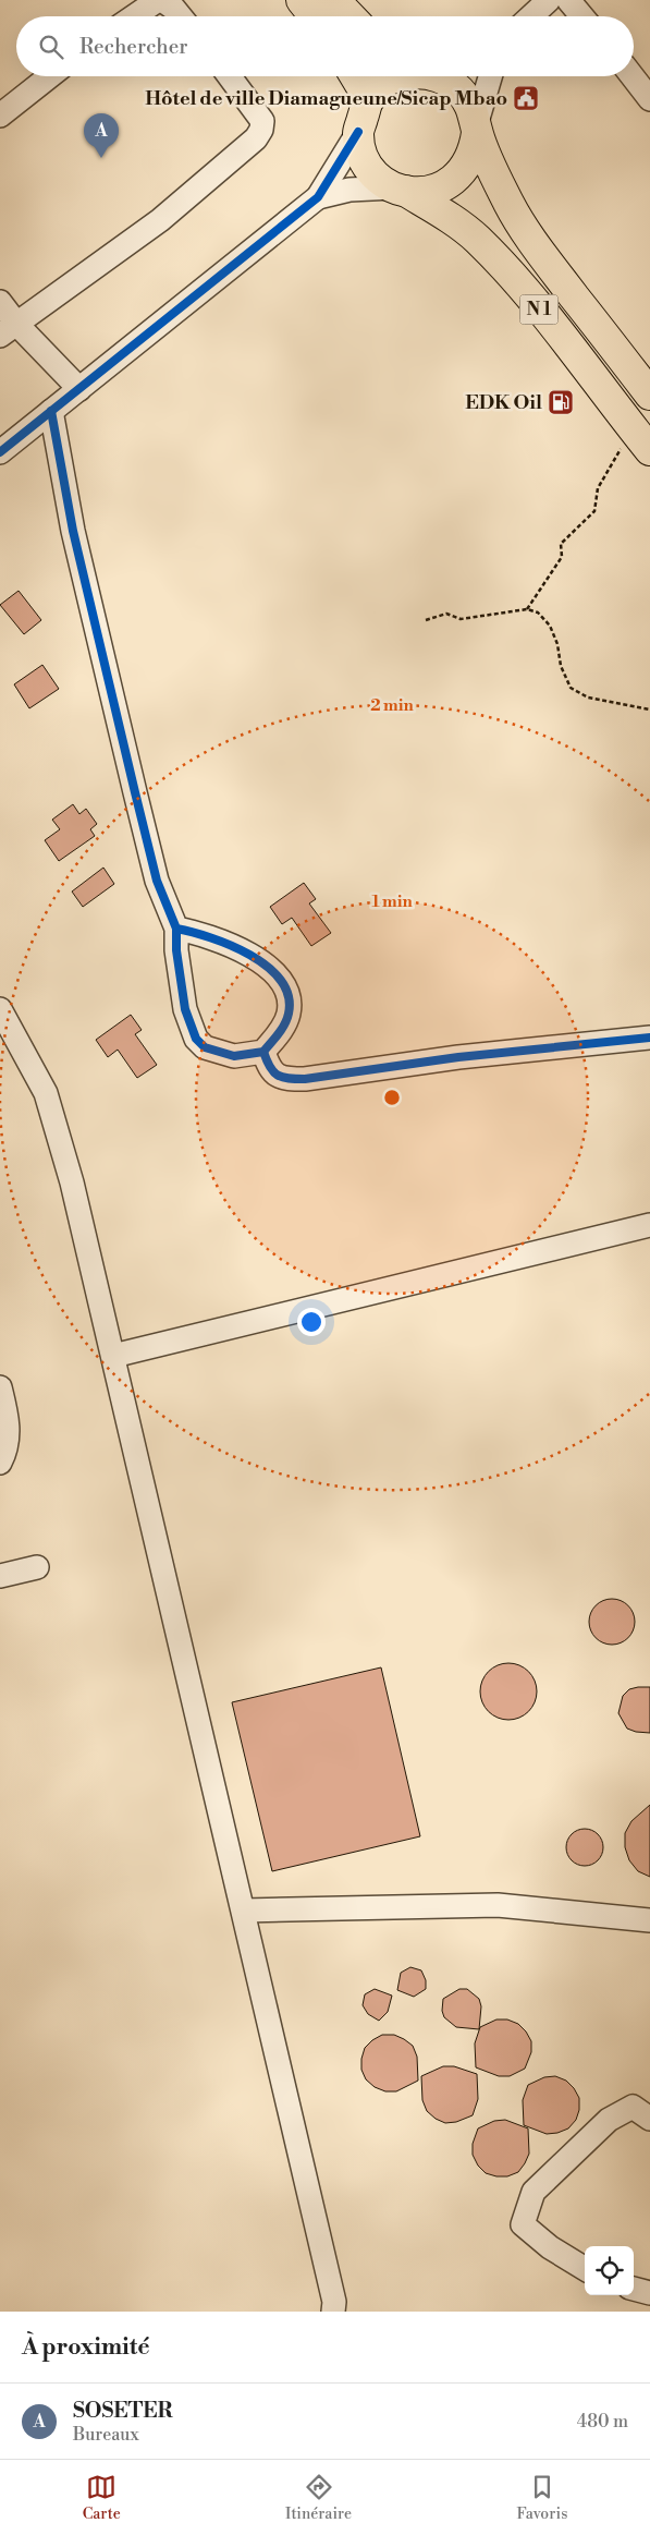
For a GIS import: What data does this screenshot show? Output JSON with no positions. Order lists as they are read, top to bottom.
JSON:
{
  "streets": {
    "highway": ["N 1"]
  },
  "places": {
    "public building": ["Hôtel de ville Diamagueune/Sicap Mbao"],
    "fuel station": ["EDK Oil"]
  },
  "page": {
    "search": "Rechercher",
    "pins": "A",
    "heading": "À proximité",
    "list": [
      {
        "mark": "A",
        "name": "SOSETER",
        "note": "Bureaux",
        "value": "480 m"
      }
    ],
    "nav": ["Carte", "Itinéraire", "Favoris"]
  },
  "rings": ["2 min", "1 min"]
}
